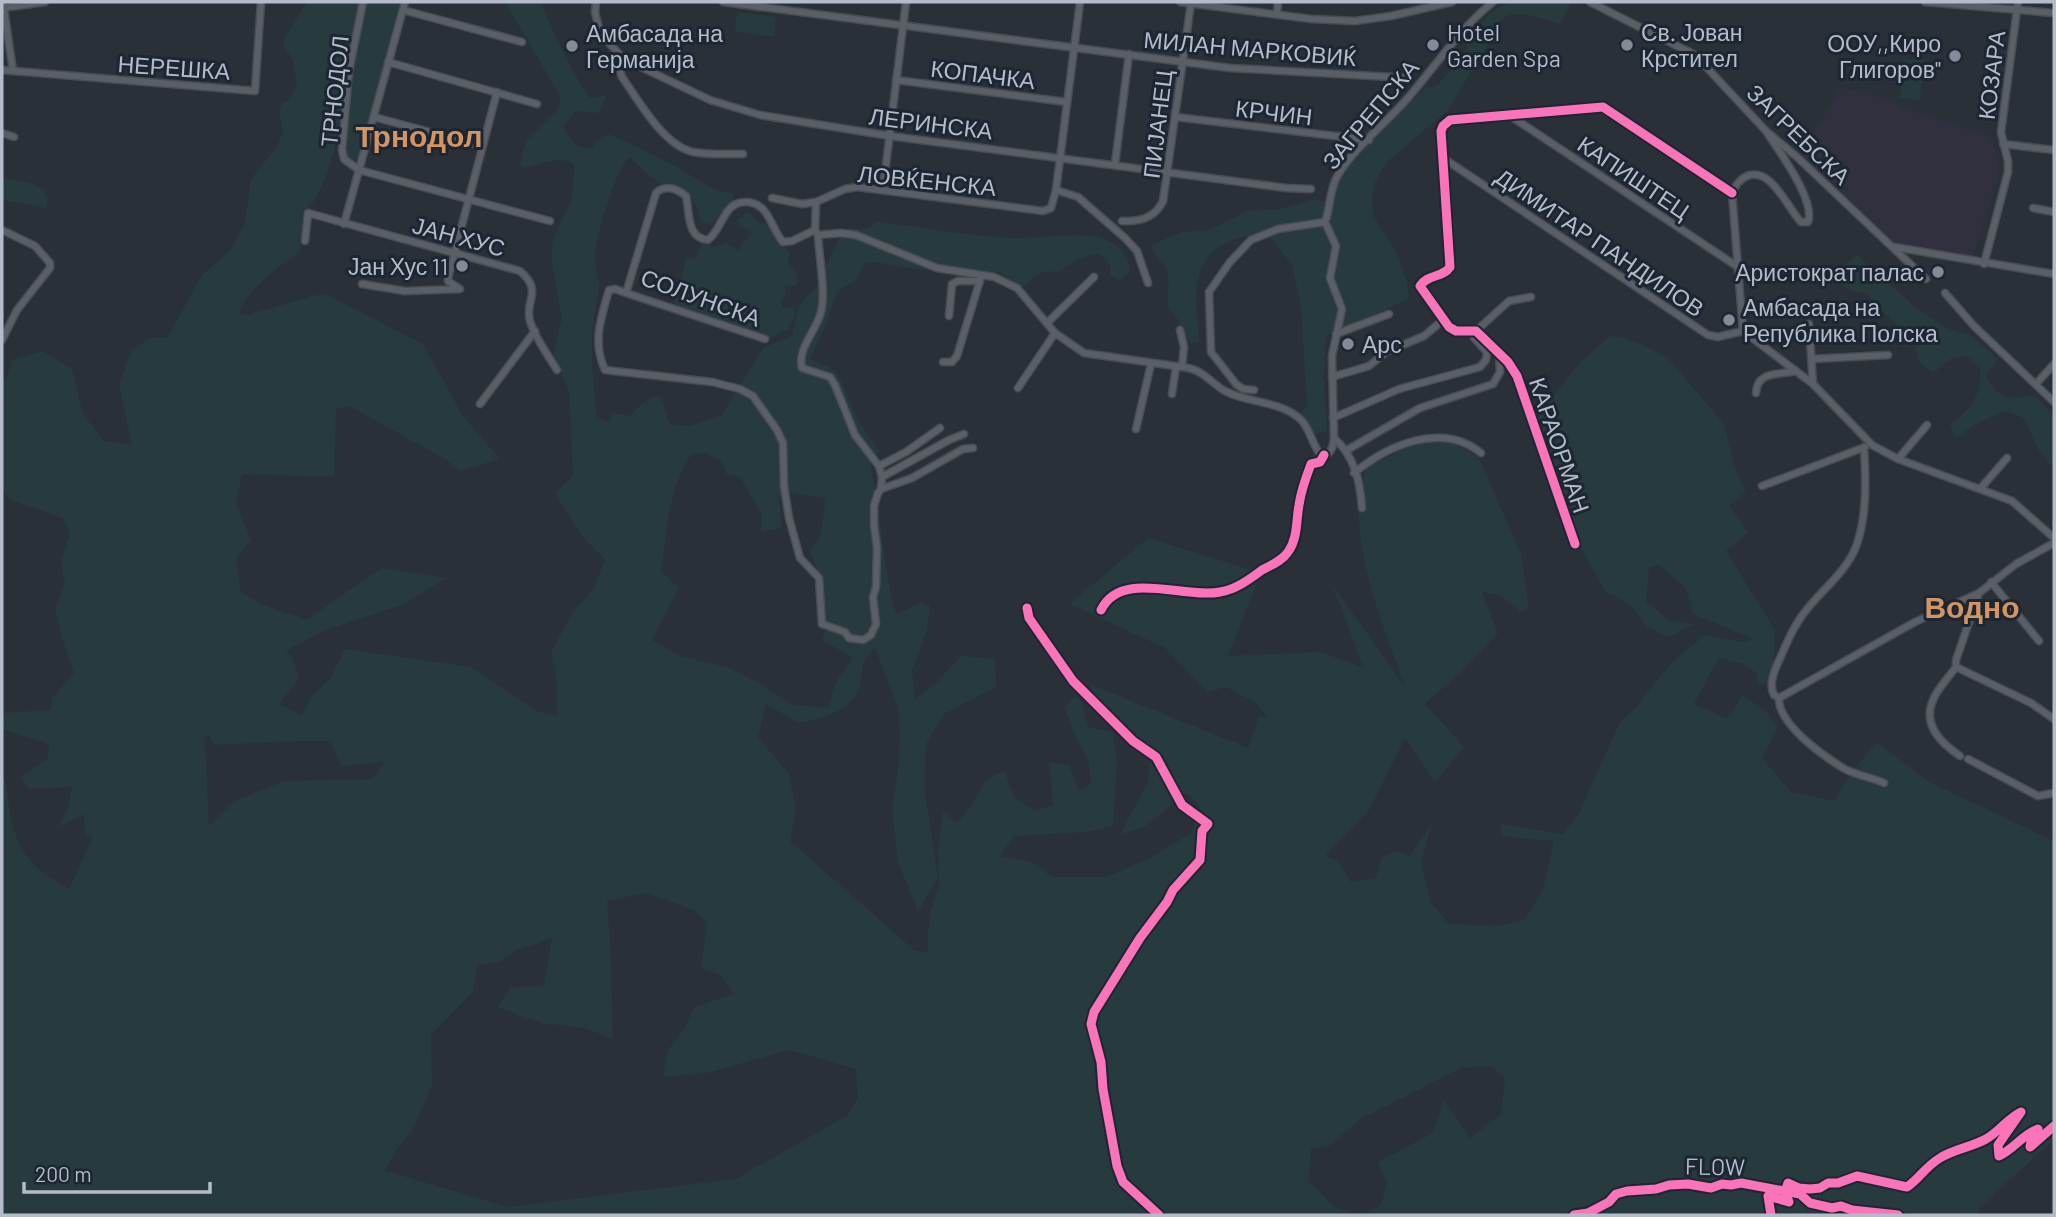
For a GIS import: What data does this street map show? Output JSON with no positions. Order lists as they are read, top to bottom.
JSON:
{
  "streets": {
    "street": [
      "МИЛАН МАРКОВИЌ",
      "НЕРЕШКА",
      "КОПАЧКА",
      "КОЗАРА",
      "ТРНОДОЛ",
      "КРЧИН",
      "ЗАГРЕПСКА",
      "ЛЕРИНСКА",
      "ПИЈАНЕЦ",
      "ЗАГРЕБСКА",
      "КАПИШТЕЦ",
      "ЛОВЌЕНСКА",
      "ЈАН ХУС",
      "ДИМИТАР ПАНДИЛОВ",
      "СОЛУНСКА",
      "КАРАОРМАН"
    ],
    "cycle path": ["FLOW"]
  },
  "crossings": [
    ["МИЛАН МАРКОВИЌ", "ЛЕРИНСКА"],
    ["МИЛАН МАРКОВИЌ", "ПИЈАНЕЦ"],
    ["КРЧИН", "ЗАГРЕПСКА"],
    ["КРЧИН", "ПИЈАНЕЦ"],
    ["ЛЕРИНСКА", "ПИЈАНЕЦ"]
  ],
  "districts": ["Трнодол", "Водно"],
  "places": [
    "Hotel Garden Spa",
    "Св. Јован Крстител",
    "Амбасада на Германија",
    "ООУ,,Киро Глигоров''",
    "Јан Хус 11",
    "Аристократ палас",
    "Амбасада на Република Полска",
    "Арс"
  ],
  "scale_bar": "200 m"
}
